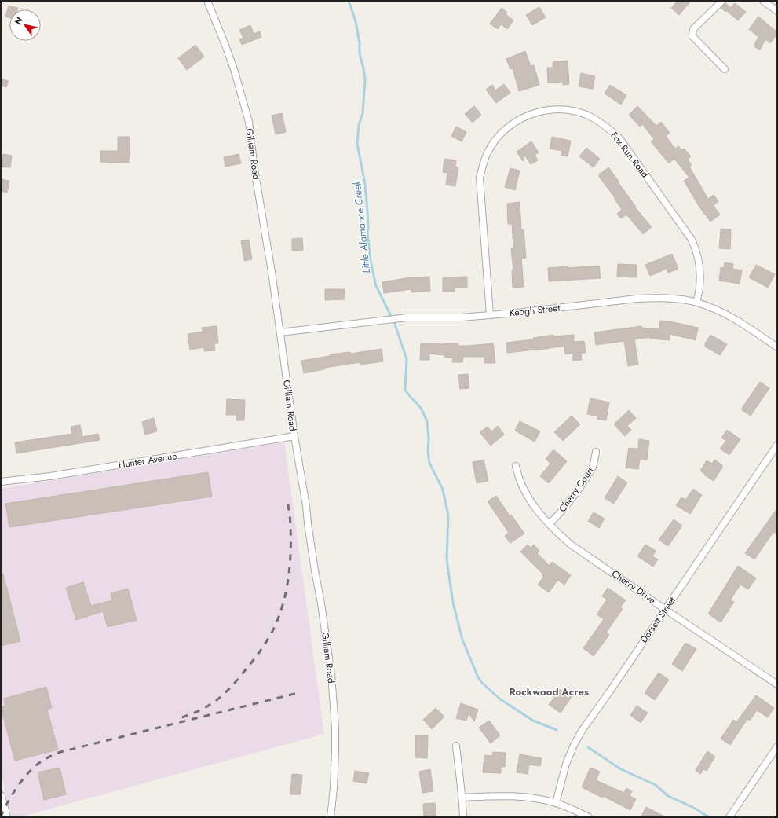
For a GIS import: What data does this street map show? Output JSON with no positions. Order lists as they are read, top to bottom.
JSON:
{
  "streets": {
    "street": [
      "Gilliam Road",
      "Fox Run Road",
      "Keogh Street",
      "Hunter Avenue",
      "Cherry Court",
      "Cherry Drive",
      "Dorsett Street"
    ]
  },
  "crossings": [
    ["Gilliam Road", "Keogh Street"],
    ["Gilliam Road", "Hunter Avenue"],
    ["Fox Run Road", "Keogh Street"],
    ["Cherry Court", "Cherry Drive"],
    ["Cherry Drive", "Dorsett Street"]
  ],
  "districts": ["Rockwood Acres"],
  "water": ["Little Alamance Creek"],
  "north": "top left"
}
